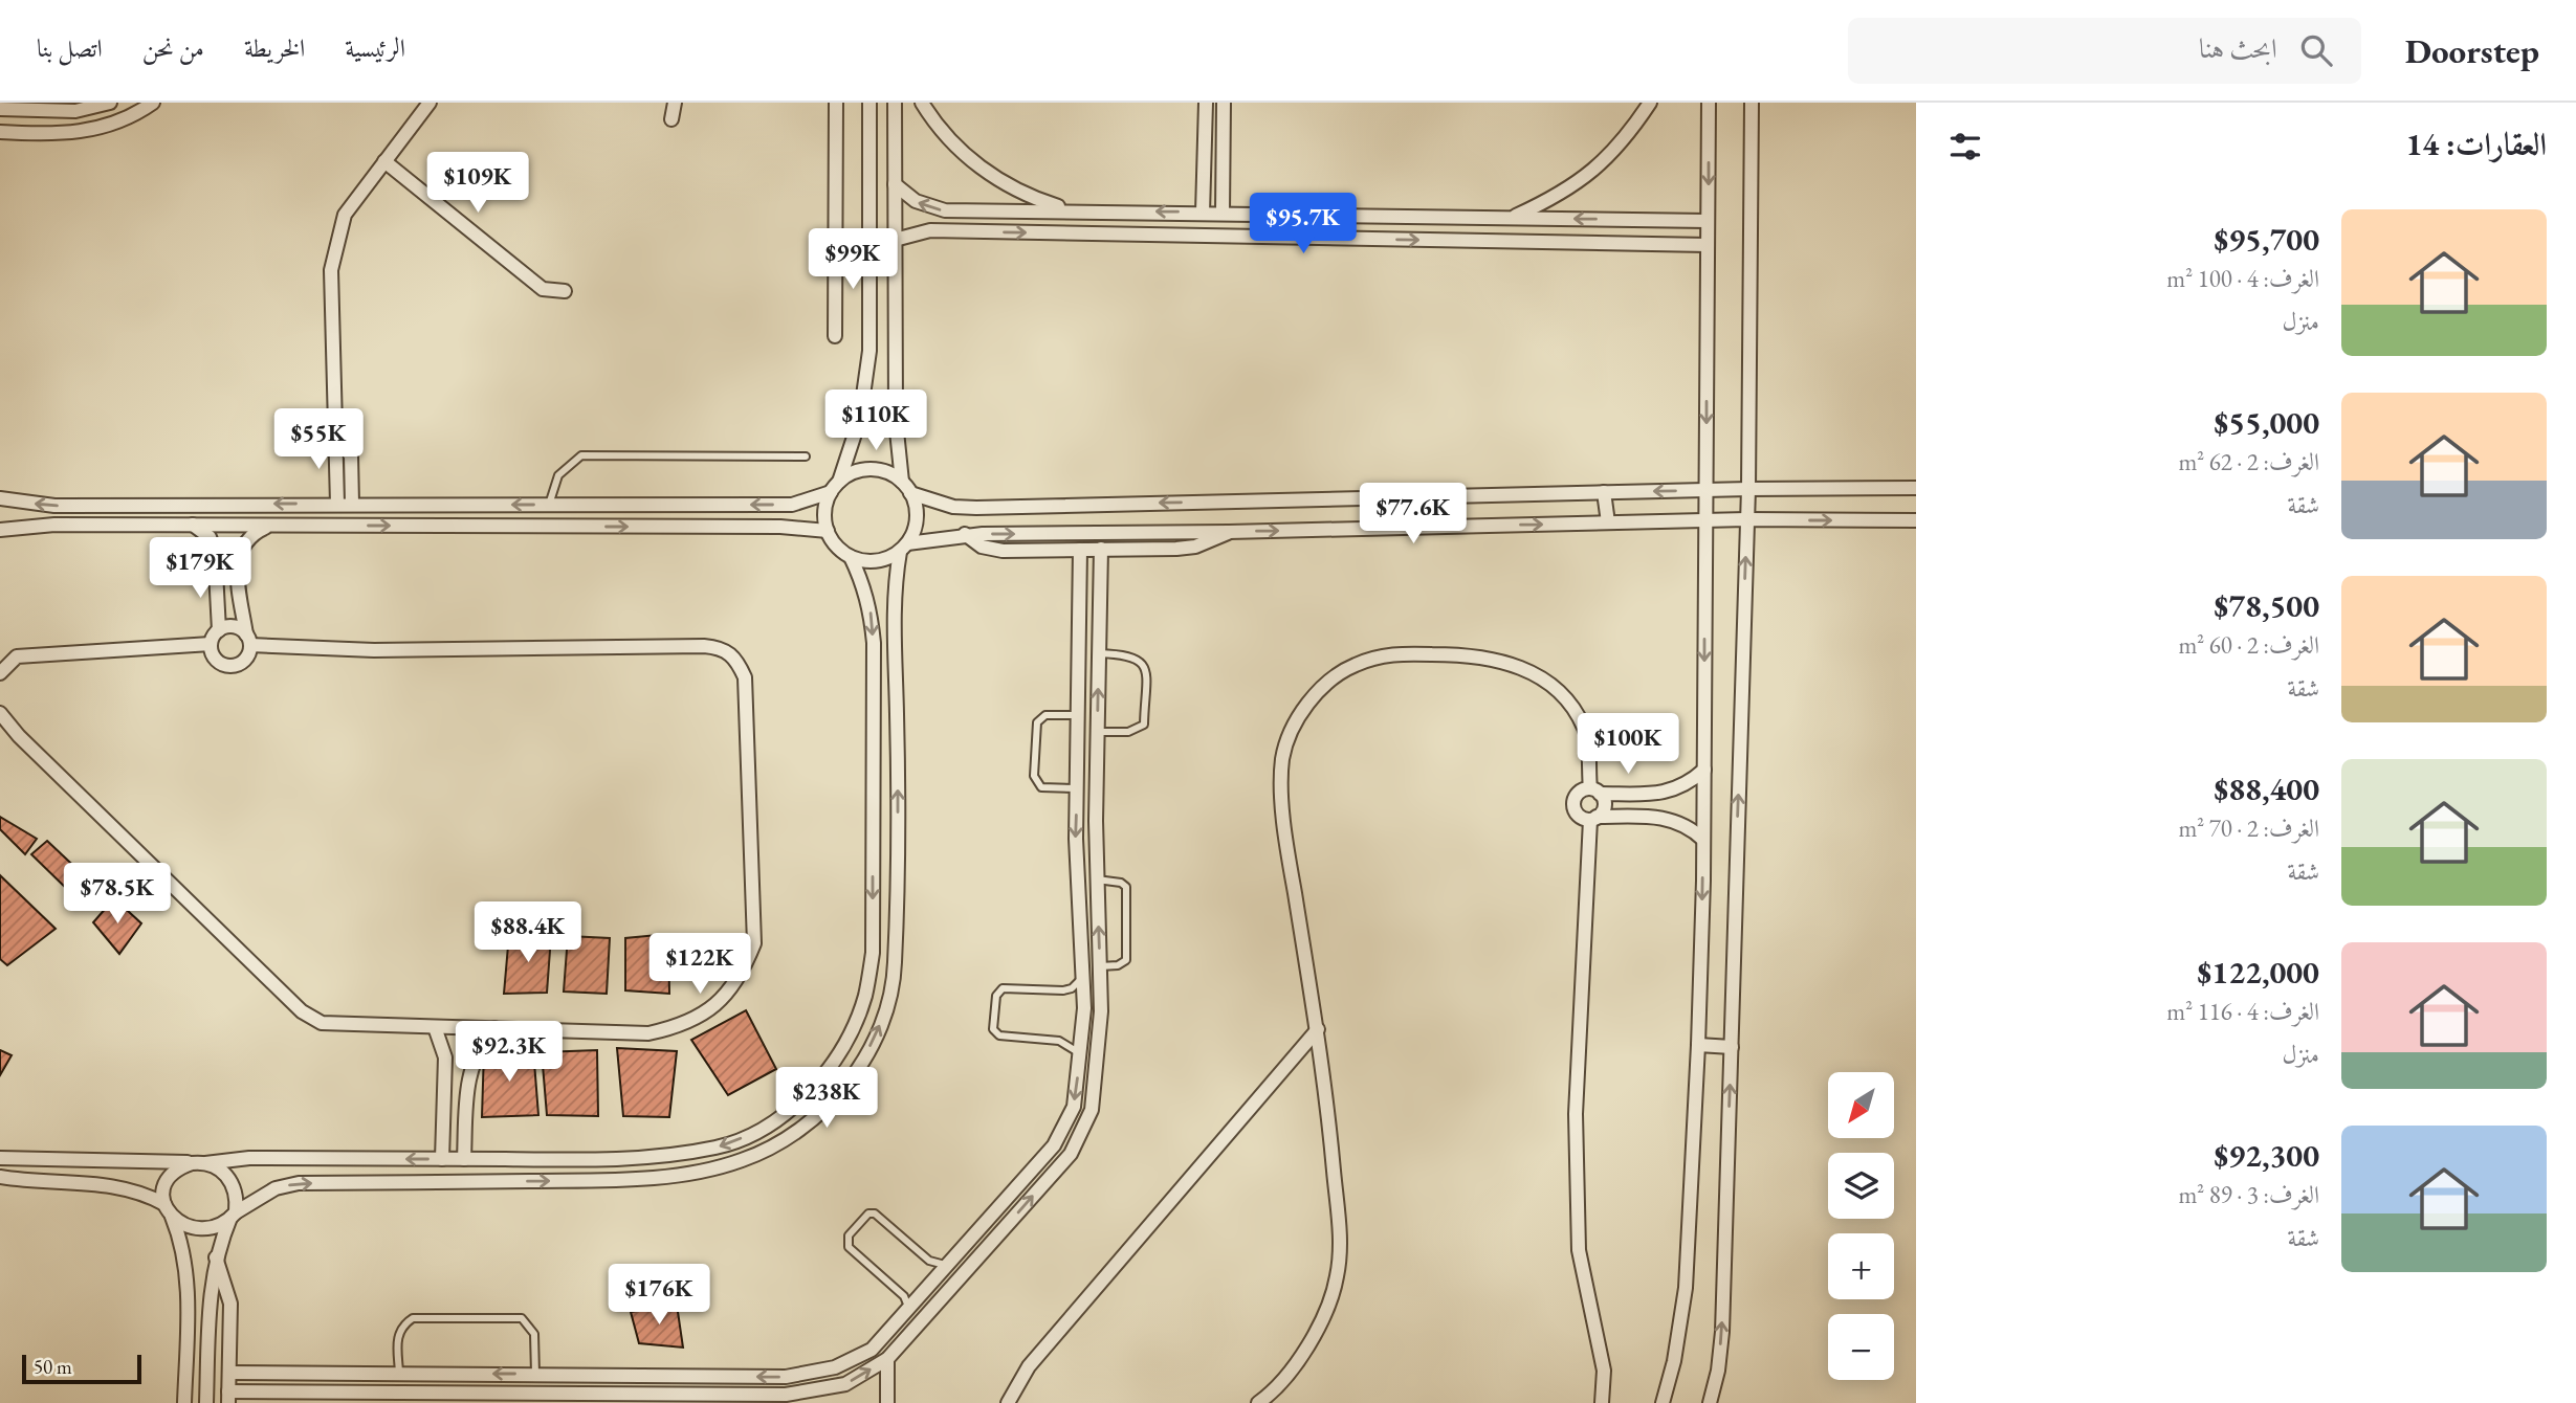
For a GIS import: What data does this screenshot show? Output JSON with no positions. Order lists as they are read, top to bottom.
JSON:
{
  "scale_bar": "50 m",
  "north": "bottom left",
  "page": {
    "header": "Doorstep",
    "search": "ابحث هنا",
    "nav": [
      "الرئيسية",
      "الخريطة",
      "من نحن",
      "اتصل بنا"
    ],
    "heading": "العقارات: 14",
    "price": [
      "$109K",
      "$95.7K",
      "$99K",
      "$110K",
      "$55K",
      "$77.6K",
      "$179K",
      "$100K",
      "$78.5K",
      "$88.4K",
      "$122K",
      "$92.3K",
      "$238K",
      "$176K"
    ],
    "list": [
      {
        "name": "$95,700",
        "note": "الغرف: 4 · 100 m² · منزل"
      },
      {
        "name": "$55,000",
        "note": "الغرف: 2 · 62 m² · شقة"
      },
      {
        "name": "$78,500",
        "note": "الغرف: 2 · 60 m² · شقة"
      },
      {
        "name": "$88,400",
        "note": "الغرف: 2 · 70 m² · شقة"
      },
      {
        "name": "$122,000",
        "note": "الغرف: 4 · 116 m² · منزل"
      },
      {
        "name": "$92,300",
        "note": "الغرف: 3 · 89 m² · شقة"
      }
    ],
    "map_buttons": ["+", "−"],
    "scale": "50 m"
  }
}
